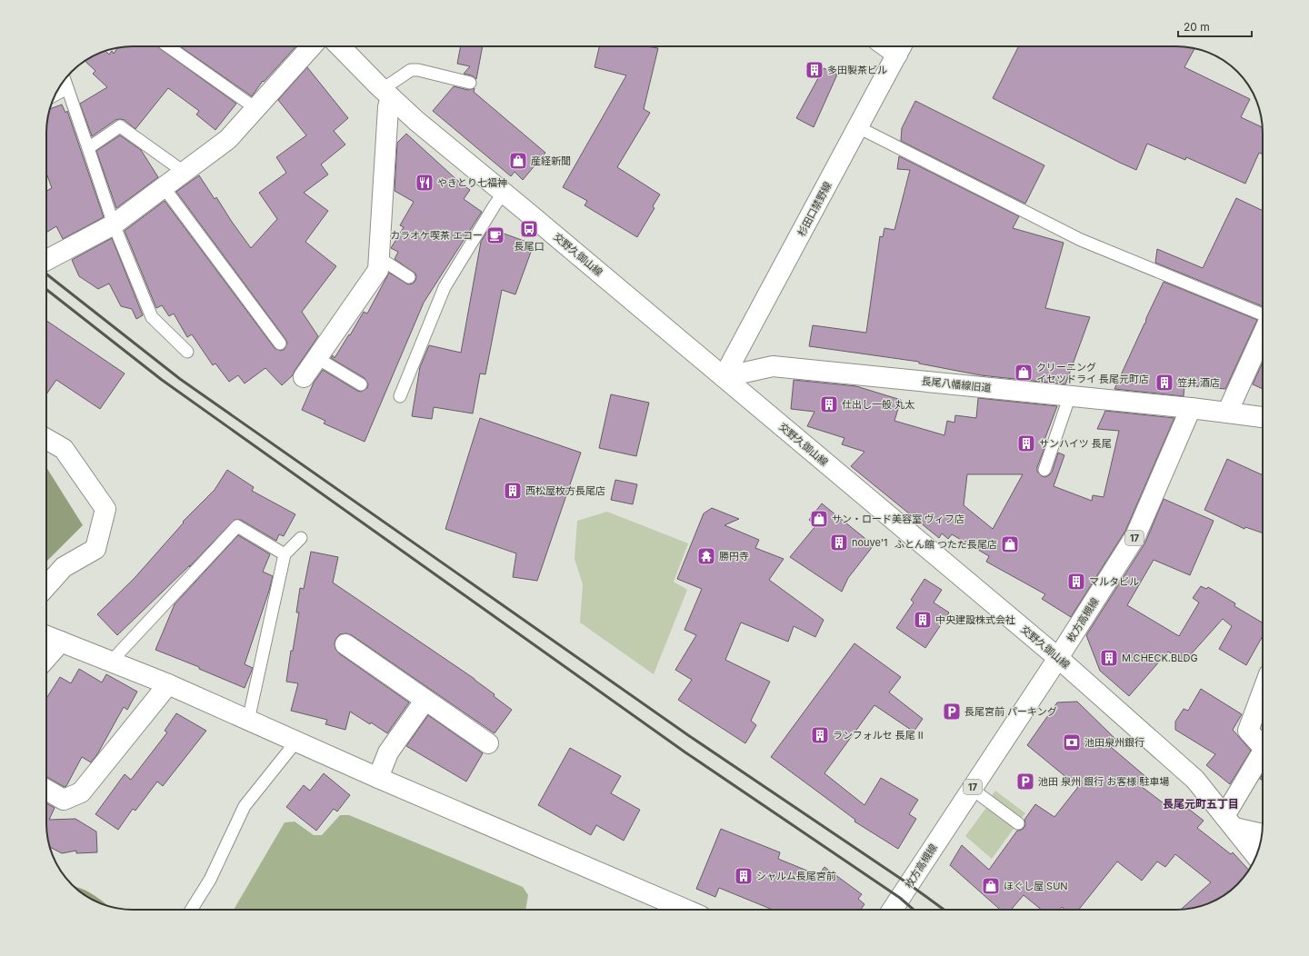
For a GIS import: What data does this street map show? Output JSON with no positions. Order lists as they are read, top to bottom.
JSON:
{
  "streets": {
    "street": [
      "杉田口禁野線",
      "交野久御山線",
      "長尾八幡線旧道",
      "17",
      "枚方高槻線"
    ]
  },
  "crossings": [
    ["杉田口禁野線", "交野久御山線"],
    ["杉田口禁野線", "長尾八幡線旧道"],
    ["交野久御山線", "長尾八幡線旧道"],
    ["交野久御山線", "枚方高槻線"],
    ["長尾八幡線旧道", "枚方高槻線"]
  ],
  "districts": ["長尾元町五丁目"],
  "places": {
    "building": [
      "多田製茶ビル",
      "笠井 酒店",
      "仕出し一般 丸太",
      "サンハイツ 長尾",
      "西松屋枚方長尾店",
      "nouve'1",
      "マルタビル",
      "中央建設株式会社",
      "M.CHECK.BLDG",
      "ランフォルセ 長尾 II",
      "シャルム長尾宮前"
    ],
    "shop": [
      "産経新聞",
      "クリーニング イセツドライ 長尾元町店",
      "サン・ロード美容室 ヴィフ店",
      "ふとん館 つただ長尾店",
      "ほぐし屋 SUN"
    ],
    "restaurant": ["やきとり七福神"],
    "bus stop": ["長尾口"],
    "cafe": ["カラオケ喫茶 エコー"],
    "temple": ["勝円寺"],
    "parking": ["長尾宮前 パーキング", "池田 泉州 銀行 お客様 駐車場"],
    "bank": ["池田泉州銀行"]
  },
  "scale_bar": "20 m"
}
